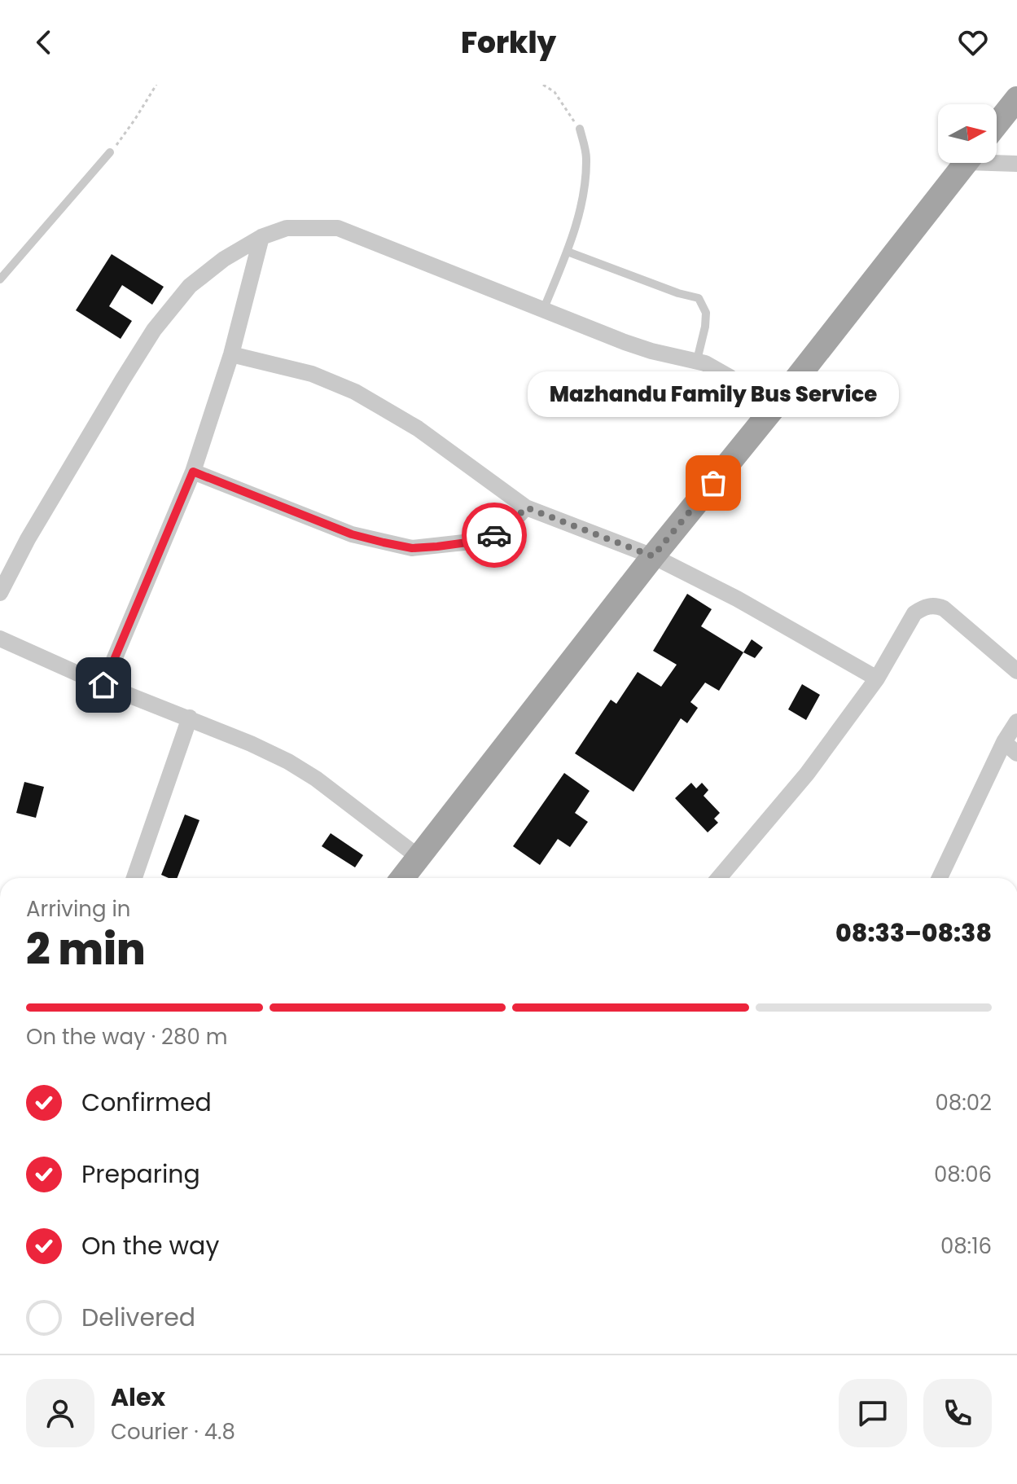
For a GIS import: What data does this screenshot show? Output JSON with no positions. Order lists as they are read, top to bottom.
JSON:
{
  "places": ["Mazhandu Family Bus Service"],
  "north": "right",
  "page": {
    "header": "Forkly",
    "bubble": "Mazhandu Family Bus Service",
    "heading": ["2 min", "Arriving in", "08:33–08:38"],
    "panel": ["Alex", "Courier · 4.8"],
    "bar": "On the way · 280 m",
    "list": [
      ["Confirmed", "08:02"],
      ["Preparing", "08:06"],
      ["On the way", "08:16"],
      "Delivered"
    ]
  }
}
